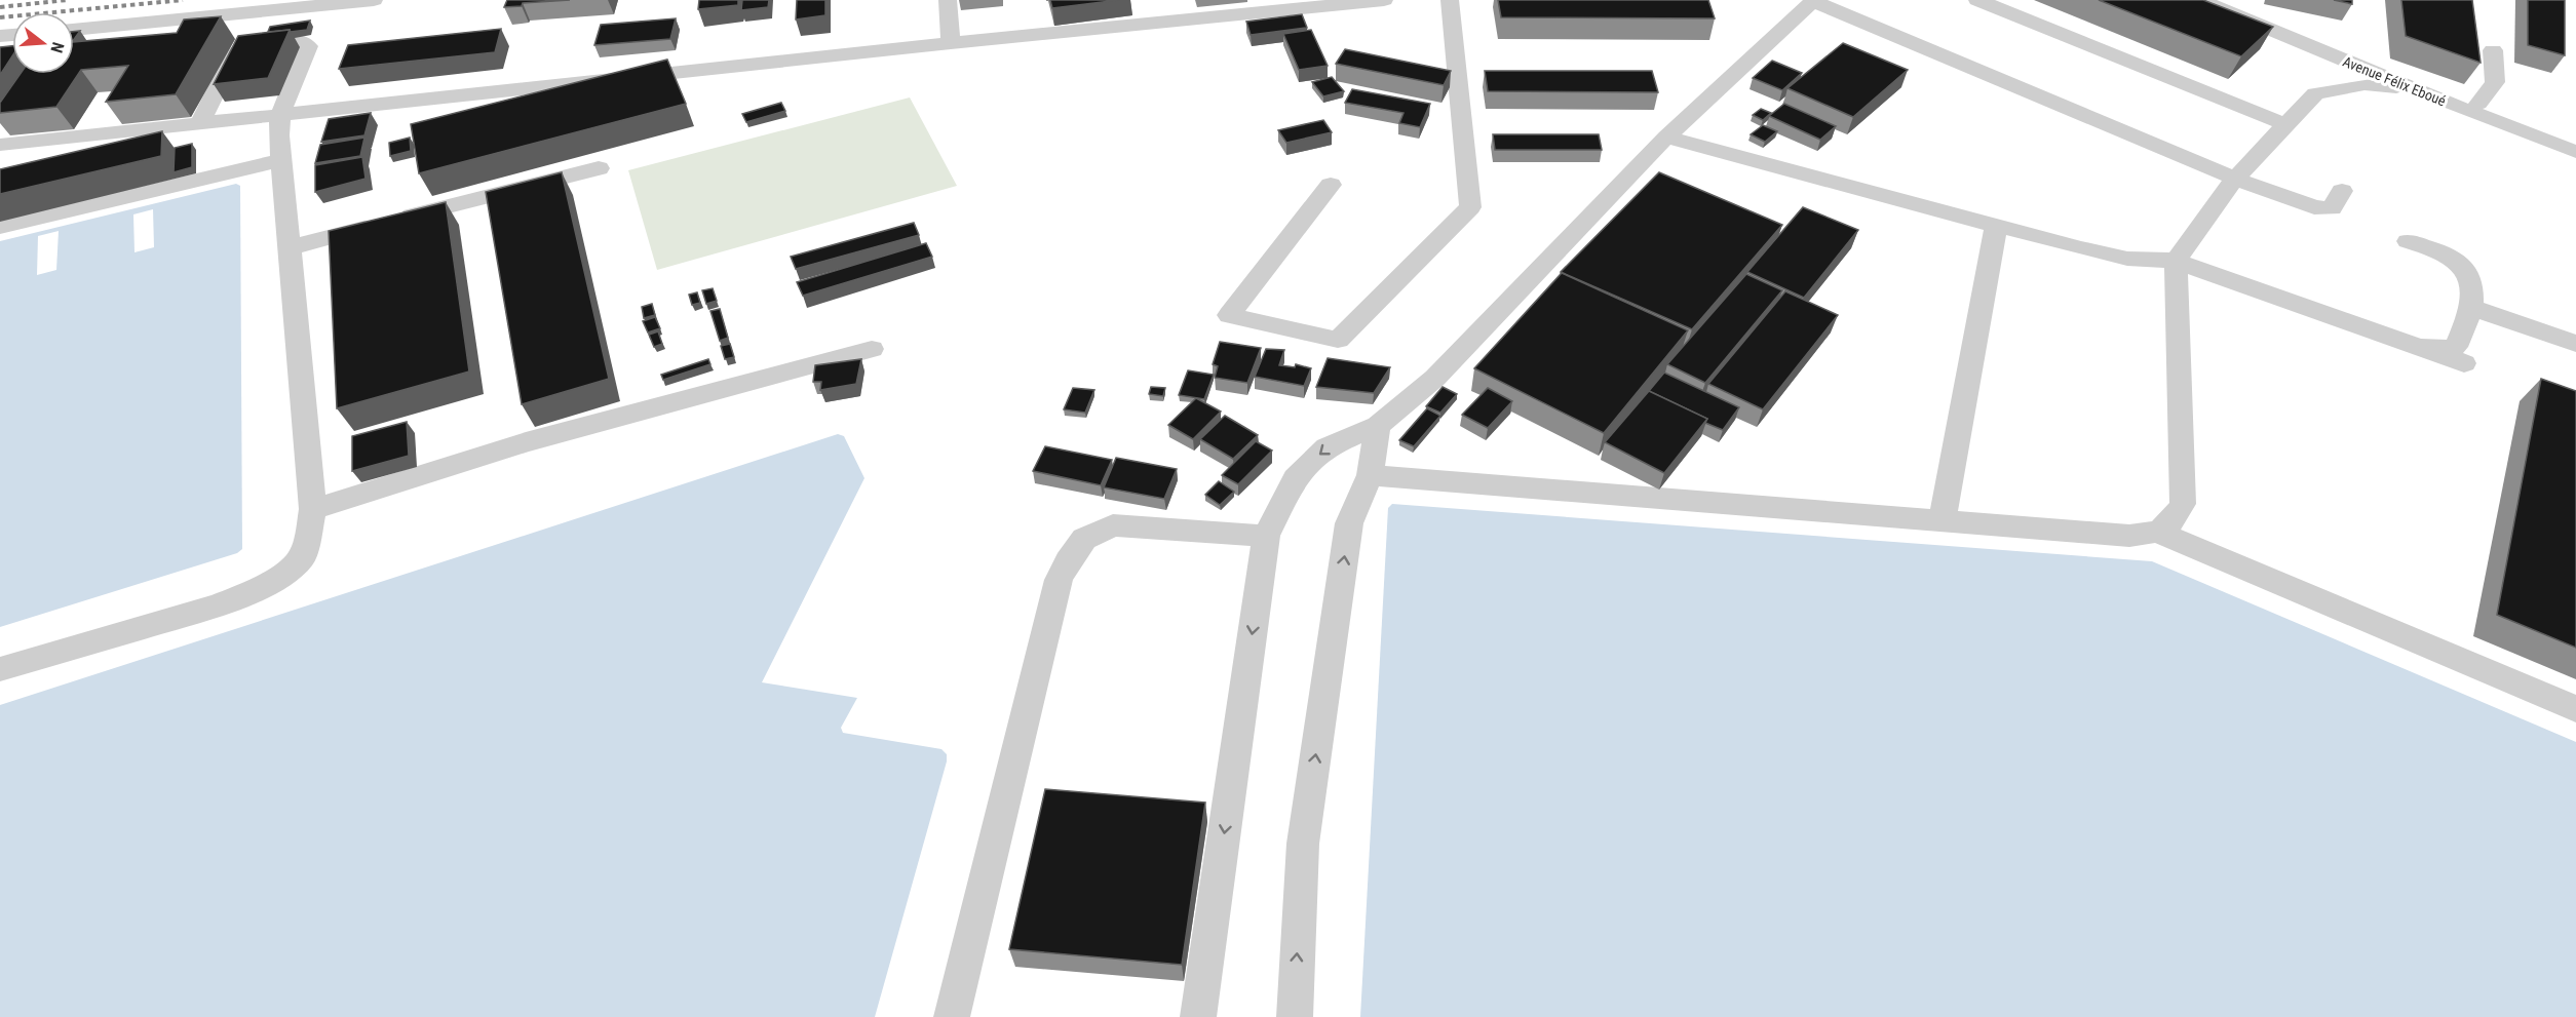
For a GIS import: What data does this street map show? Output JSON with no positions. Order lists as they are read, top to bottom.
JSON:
{
  "streets": {
    "street": ["Avenue Félix Eboué"]
  },
  "north": "right"
}
